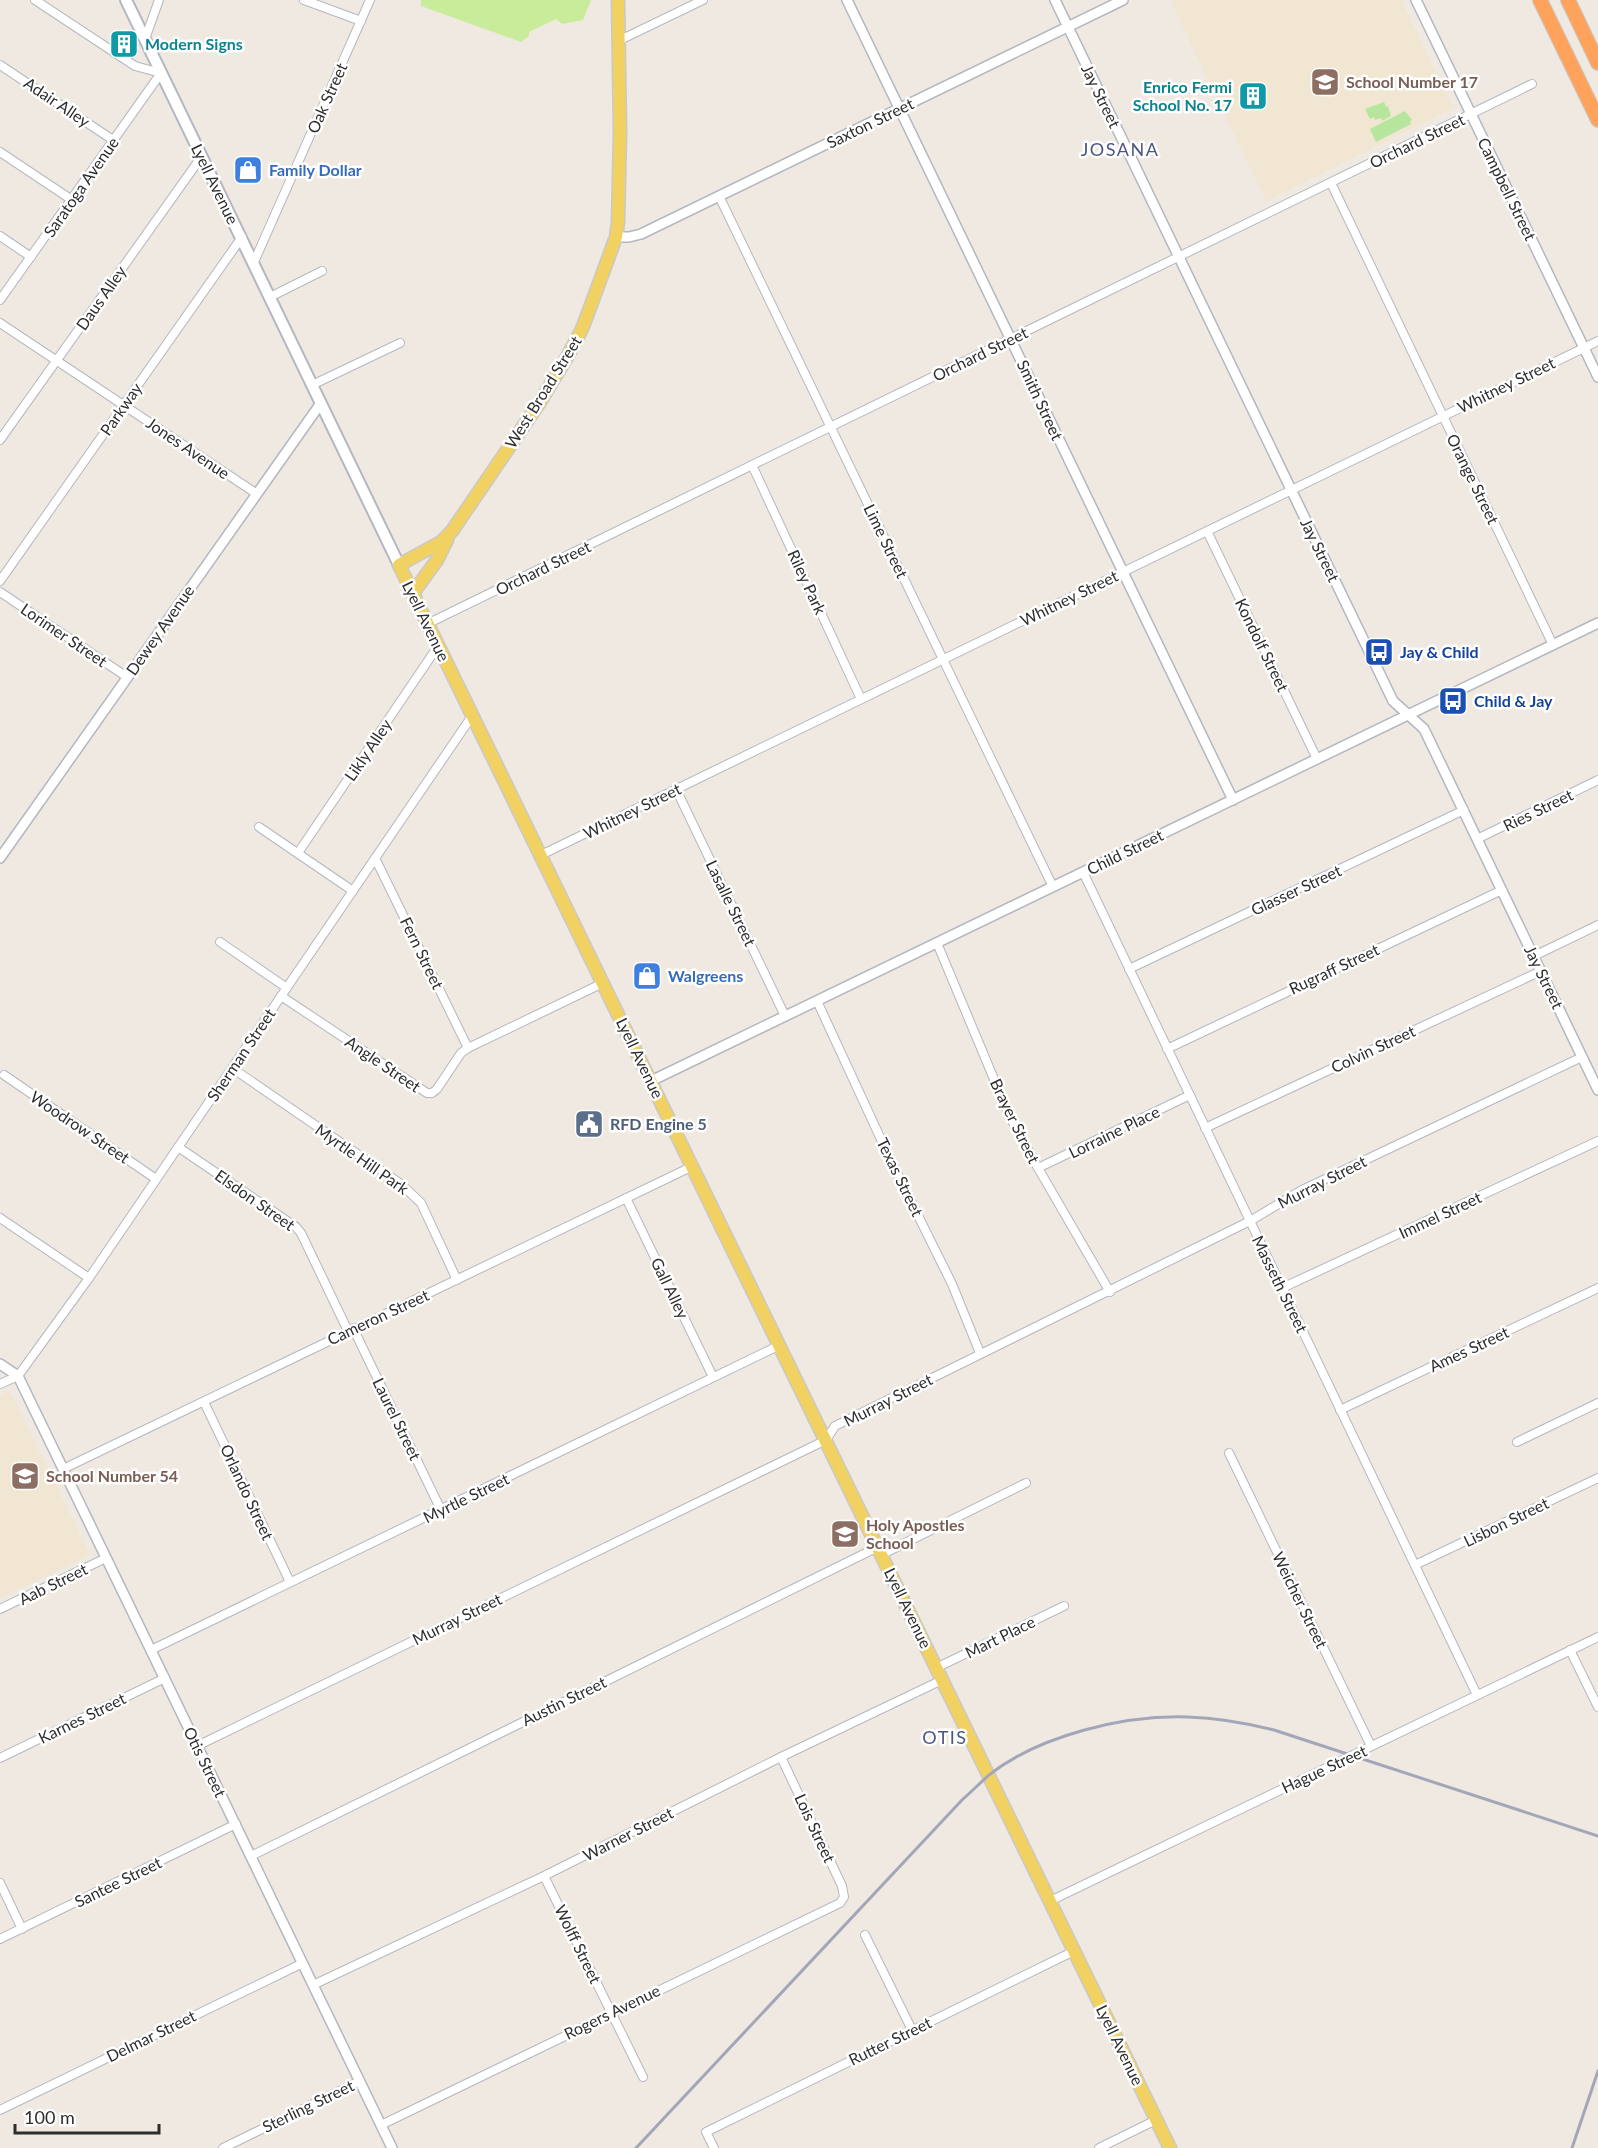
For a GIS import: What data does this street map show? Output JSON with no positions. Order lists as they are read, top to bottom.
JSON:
{
  "streets": {
    "main road": ["Lyell Avenue", "West Broad Street"],
    "street": [
      "Jay Street",
      "Oak Street",
      "Adair Alley",
      "Saxton Street",
      "Orchard Street",
      "Saratoga Avenue",
      "Campbell Street",
      "Daus Alley",
      "Whitney Street",
      "Smith Street",
      "Parkway",
      "Jones Avenue",
      "Orange Street",
      "Lime Street",
      "Riley Park",
      "Dewey Avenue",
      "Lorimer Street",
      "Kondolf Street",
      "Likly Alley",
      "Ries Street",
      "Child Street",
      "Glasser Street",
      "Lasalle Street",
      "Fern Street",
      "Rugraff Street",
      "Colvin Street",
      "Sherman Street",
      "Angle Street",
      "Brayer Street",
      "Woodrow Street",
      "Lorraine Place",
      "Myrtle Hill Park",
      "Texas Street",
      "Murray Street",
      "Elsdon Street",
      "Immel Street",
      "Masseth Street",
      "Gall Alley",
      "Cameron Street",
      "Ames Street",
      "Laurel Street",
      "Orlando Street",
      "Myrtle Street",
      "Lisbon Street",
      "Aab Street",
      "Weicher Street",
      "Mart Place",
      "Austin Street",
      "Karnes Street",
      "Otis Street",
      "Hague Street",
      "Lois Street",
      "Warner Street",
      "Santee Street",
      "Wolff Street",
      "Rogers Avenue",
      "Delmar Street",
      "Rutter Street",
      "Sterling Street"
    ]
  },
  "crossings": [
    ["Jay Street", "Saxton Street"],
    ["Jay Street", "Orchard Street"],
    ["Jay Street", "Whitney Street"],
    ["Jay Street", "Ries Street"],
    ["Jay Street", "Child Street"],
    ["Jay Street", "Glasser Street"],
    ["Jay Street", "Rugraff Street"],
    ["Jay Street", "Colvin Street"],
    ["Jay Street", "Murray Street"],
    ["Oak Street", "Lyell Avenue"],
    ["Adair Alley", "Saratoga Avenue"],
    ["Saxton Street", "West Broad Street"],
    ["Saxton Street", "Smith Street"],
    ["Saxton Street", "Lime Street"],
    ["Orchard Street", "Lyell Avenue"],
    ["Orchard Street", "Campbell Street"],
    ["Orchard Street", "Smith Street"],
    ["Orchard Street", "Orange Street"],
    ["Orchard Street", "Lime Street"],
    ["Orchard Street", "Riley Park"],
    ["Lyell Avenue", "Saratoga Avenue"],
    ["Lyell Avenue", "Daus Alley"],
    ["Lyell Avenue", "Whitney Street"],
    ["Lyell Avenue", "West Broad Street"],
    ["Lyell Avenue", "Parkway"],
    ["Lyell Avenue", "Dewey Avenue"],
    ["Lyell Avenue", "Likly Alley"],
    ["Lyell Avenue", "Child Street"],
    ["Lyell Avenue", "Sherman Street"],
    ["Lyell Avenue", "Angle Street"],
    ["Lyell Avenue", "Murray Street"],
    ["Lyell Avenue", "Cameron Street"],
    ["Lyell Avenue", "Myrtle Street"],
    ["Lyell Avenue", "Mart Place"],
    ["Lyell Avenue", "Austin Street"],
    ["Lyell Avenue", "Hague Street"],
    ["Lyell Avenue", "Warner Street"],
    ["Lyell Avenue", "Rutter Street"],
    ["Campbell Street", "Whitney Street"],
    ["Daus Alley", "Jones Avenue"],
    ["Whitney Street", "Smith Street"],
    ["Whitney Street", "Orange Street"],
    ["Whitney Street", "Lime Street"],
    ["Whitney Street", "Riley Park"],
    ["Whitney Street", "Kondolf Street"],
    ["Whitney Street", "Lasalle Street"],
    ["Smith Street", "Child Street"],
    ["Parkway", "Jones Avenue"],
    ["Jones Avenue", "Dewey Avenue"],
    ["Orange Street", "Child Street"],
    ["Lime Street", "Child Street"],
    ["Dewey Avenue", "Lorimer Street"],
    ["Kondolf Street", "Child Street"],
    ["Child Street", "Lasalle Street"],
    ["Child Street", "Brayer Street"],
    ["Child Street", "Texas Street"],
    ["Child Street", "Masseth Street"],
    ["Glasser Street", "Masseth Street"],
    ["Fern Street", "Sherman Street"],
    ["Fern Street", "Angle Street"],
    ["Rugraff Street", "Masseth Street"],
    ["Colvin Street", "Masseth Street"],
    ["Sherman Street", "Angle Street"],
    ["Sherman Street", "Woodrow Street"],
    ["Sherman Street", "Myrtle Hill Park"],
    ["Sherman Street", "Elsdon Street"],
    ["Sherman Street", "Otis Street"],
    ["Brayer Street", "Lorraine Place"],
    ["Brayer Street", "Murray Street"],
    ["Lorraine Place", "Masseth Street"],
    ["Myrtle Hill Park", "Cameron Street"],
    ["Texas Street", "Murray Street"],
    ["Murray Street", "Masseth Street"],
    ["Murray Street", "Otis Street"],
    ["Elsdon Street", "Cameron Street"],
    ["Elsdon Street", "Laurel Street"],
    ["Immel Street", "Masseth Street"],
    ["Masseth Street", "Ames Street"],
    ["Masseth Street", "Lisbon Street"],
    ["Masseth Street", "Hague Street"],
    ["Gall Alley", "Cameron Street"],
    ["Gall Alley", "Myrtle Street"],
    ["Cameron Street", "Laurel Street"],
    ["Cameron Street", "Orlando Street"],
    ["Cameron Street", "Otis Street"],
    ["Laurel Street", "Myrtle Street"],
    ["Orlando Street", "Myrtle Street"],
    ["Myrtle Street", "Otis Street"],
    ["Aab Street", "Otis Street"],
    ["Weicher Street", "Hague Street"],
    ["Austin Street", "Otis Street"],
    ["Karnes Street", "Otis Street"],
    ["Otis Street", "Warner Street"],
    ["Otis Street", "Santee Street"],
    ["Otis Street", "Rogers Avenue"],
    ["Otis Street", "Delmar Street"],
    ["Otis Street", "Sterling Street"],
    ["Lois Street", "Warner Street"],
    ["Lois Street", "Rogers Avenue"],
    ["Warner Street", "Wolff Street"],
    ["Wolff Street", "Rogers Avenue"]
  ],
  "districts": ["JOSANA", "OTIS"],
  "places": {
    "building": ["Modern Signs", "Enrico Fermi School No. 17"],
    "school or university": ["School Number 17", "School Number 54", "Holy Apostles School"],
    "shop": ["Family Dollar", "Walgreens"],
    "bus stop": ["Jay & Child", "Child & Jay"],
    "public building": ["RFD Engine 5"]
  },
  "scale_bar": "100 m"
}
